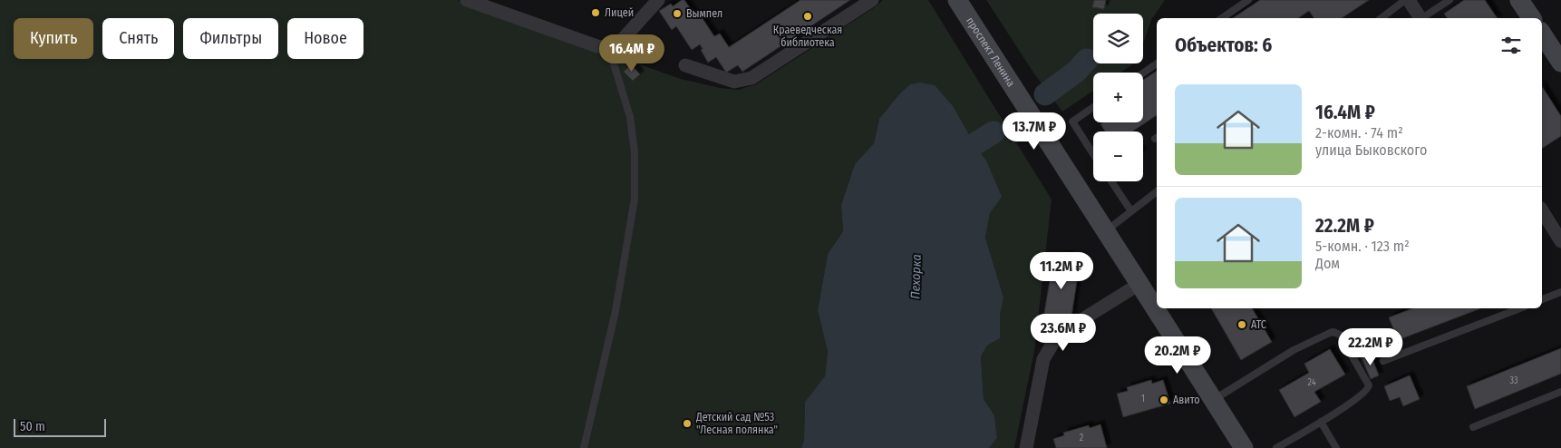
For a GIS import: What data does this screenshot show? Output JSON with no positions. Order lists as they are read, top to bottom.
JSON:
{
  "streets": {
    "main road": ["проспект Ленина"]
  },
  "water": ["Пехорка"],
  "places": [
    "Лицей",
    "Вымпел",
    "Краеведческая библиотека",
    "АТС",
    "Авито",
    "Детский сад №53 \"Лесная полянка\""
  ],
  "house_numbers": [
    "33",
    "24",
    "1",
    "2"
  ],
  "scale_bar": "50 m",
  "page": {
    "map_buttons": ["+", "−"],
    "chip": [
      "Купить",
      "Снять",
      "Фильтры",
      "Новое"
    ],
    "heading": "Объектов: 6",
    "price": [
      "16.4M ₽",
      "13.7M ₽",
      "11.2M ₽",
      "23.6M ₽",
      "22.2M ₽",
      "20.2M ₽"
    ],
    "list": [
      {
        "name": "16.4M ₽",
        "note": "2-комн. · 74 m² · улица Быковского"
      },
      {
        "name": "22.2M ₽",
        "note": "5-комн. · 123 m² · Дом"
      }
    ],
    "scale": "50 m"
  }
}
